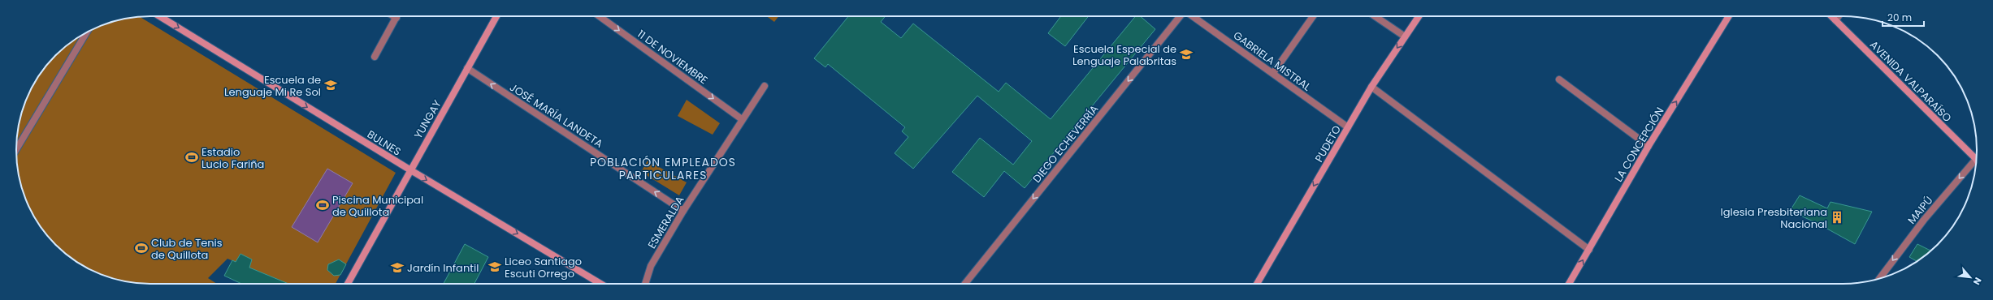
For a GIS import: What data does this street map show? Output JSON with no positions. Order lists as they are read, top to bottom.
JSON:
{
  "streets": {
    "street": [
      "11 DE NOVIEMBRE",
      "GABRIELA MISTRAL",
      "AVENIDA VALPARAÍSO",
      "JOSÉ MARÍA LANDETA",
      "YUNGAY",
      "BULNES",
      "DIEGO ECHEVERRÍA",
      "PUDETO",
      "LA CONCEPCIÓN",
      "MAIPÚ",
      "ESMERALDA"
    ]
  },
  "crossings": [
    ["11 DE NOVIEMBRE", "ESMERALDA"],
    ["GABRIELA MISTRAL", "PUDETO"],
    ["AVENIDA VALPARAÍSO", "MAIPÚ"],
    ["JOSÉ MARÍA LANDETA", "YUNGAY"],
    ["JOSÉ MARÍA LANDETA", "ESMERALDA"],
    ["YUNGAY", "BULNES"]
  ],
  "one_way": [
    "11 DE NOVIEMBRE",
    "JOSÉ MARÍA LANDETA",
    "BULNES",
    "DIEGO ECHEVERRÍA",
    "PUDETO",
    "LA CONCEPCIÓN",
    "MAIPÚ"
  ],
  "districts": ["POBLACIÓN EMPLEADOS PARTICULARES"],
  "places": {
    "school or university": [
      "Escuela Especial de Lenguaje Palabritas",
      "Escuela de Lenguaje Mi Re Sol",
      "Liceo Santiago Escuti Orrego",
      "Jardín Infantil"
    ],
    "sports": ["Estadio Lucio Fariña", "Piscina Municipal de Quillota", "Club de Tenis de Quillota"],
    "building": ["Iglesia Presbiteriana Nacional"]
  },
  "scale_bar": "20 m",
  "north": "bottom right"
}
